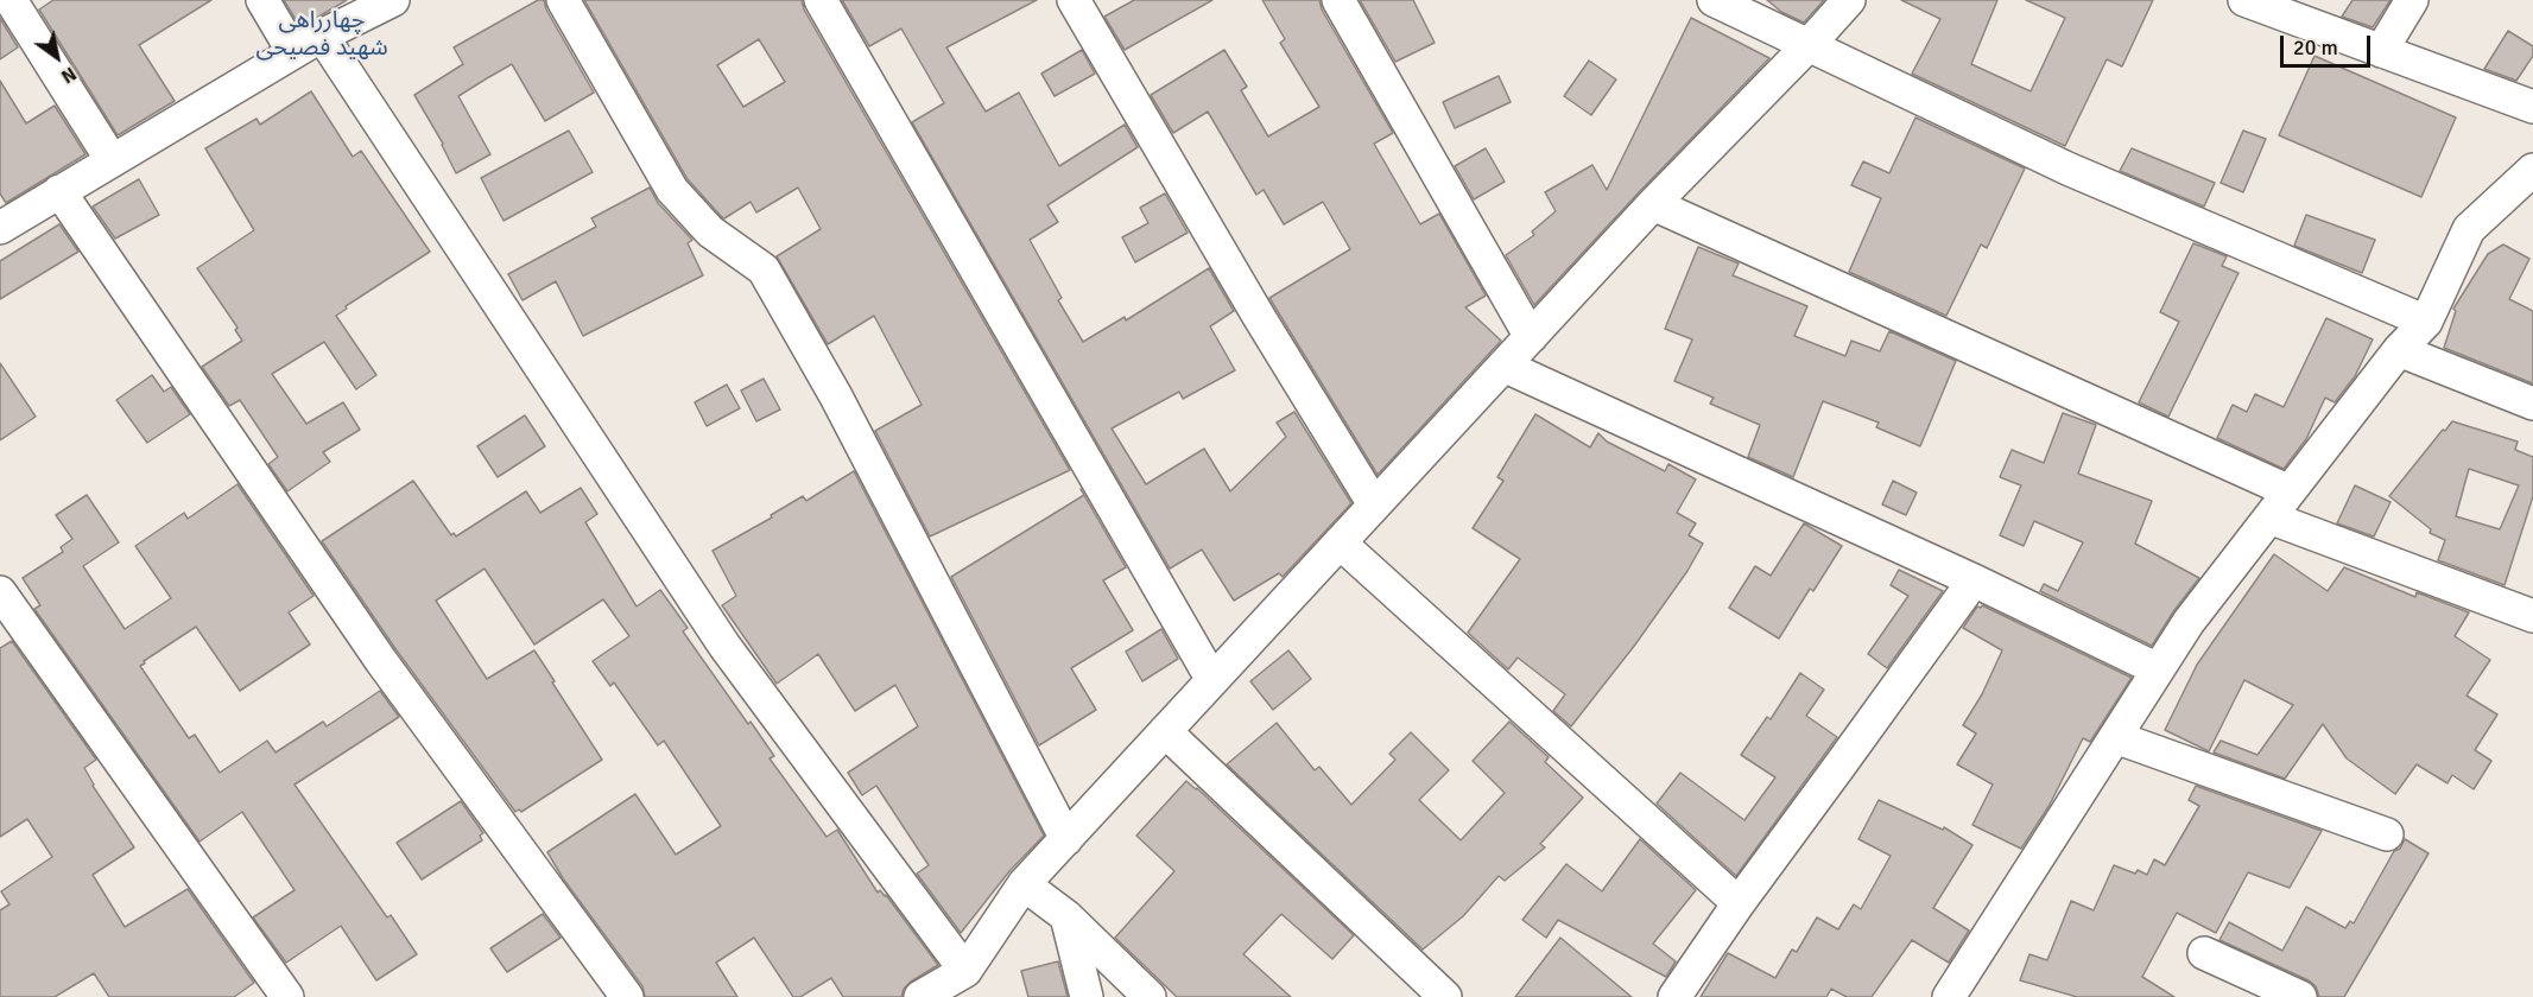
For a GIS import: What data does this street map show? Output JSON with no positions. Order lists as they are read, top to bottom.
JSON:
{
  "districts": ["چهارراهی شهید فصیحی"],
  "scale_bar": "20 m",
  "north": "bottom right"
}
